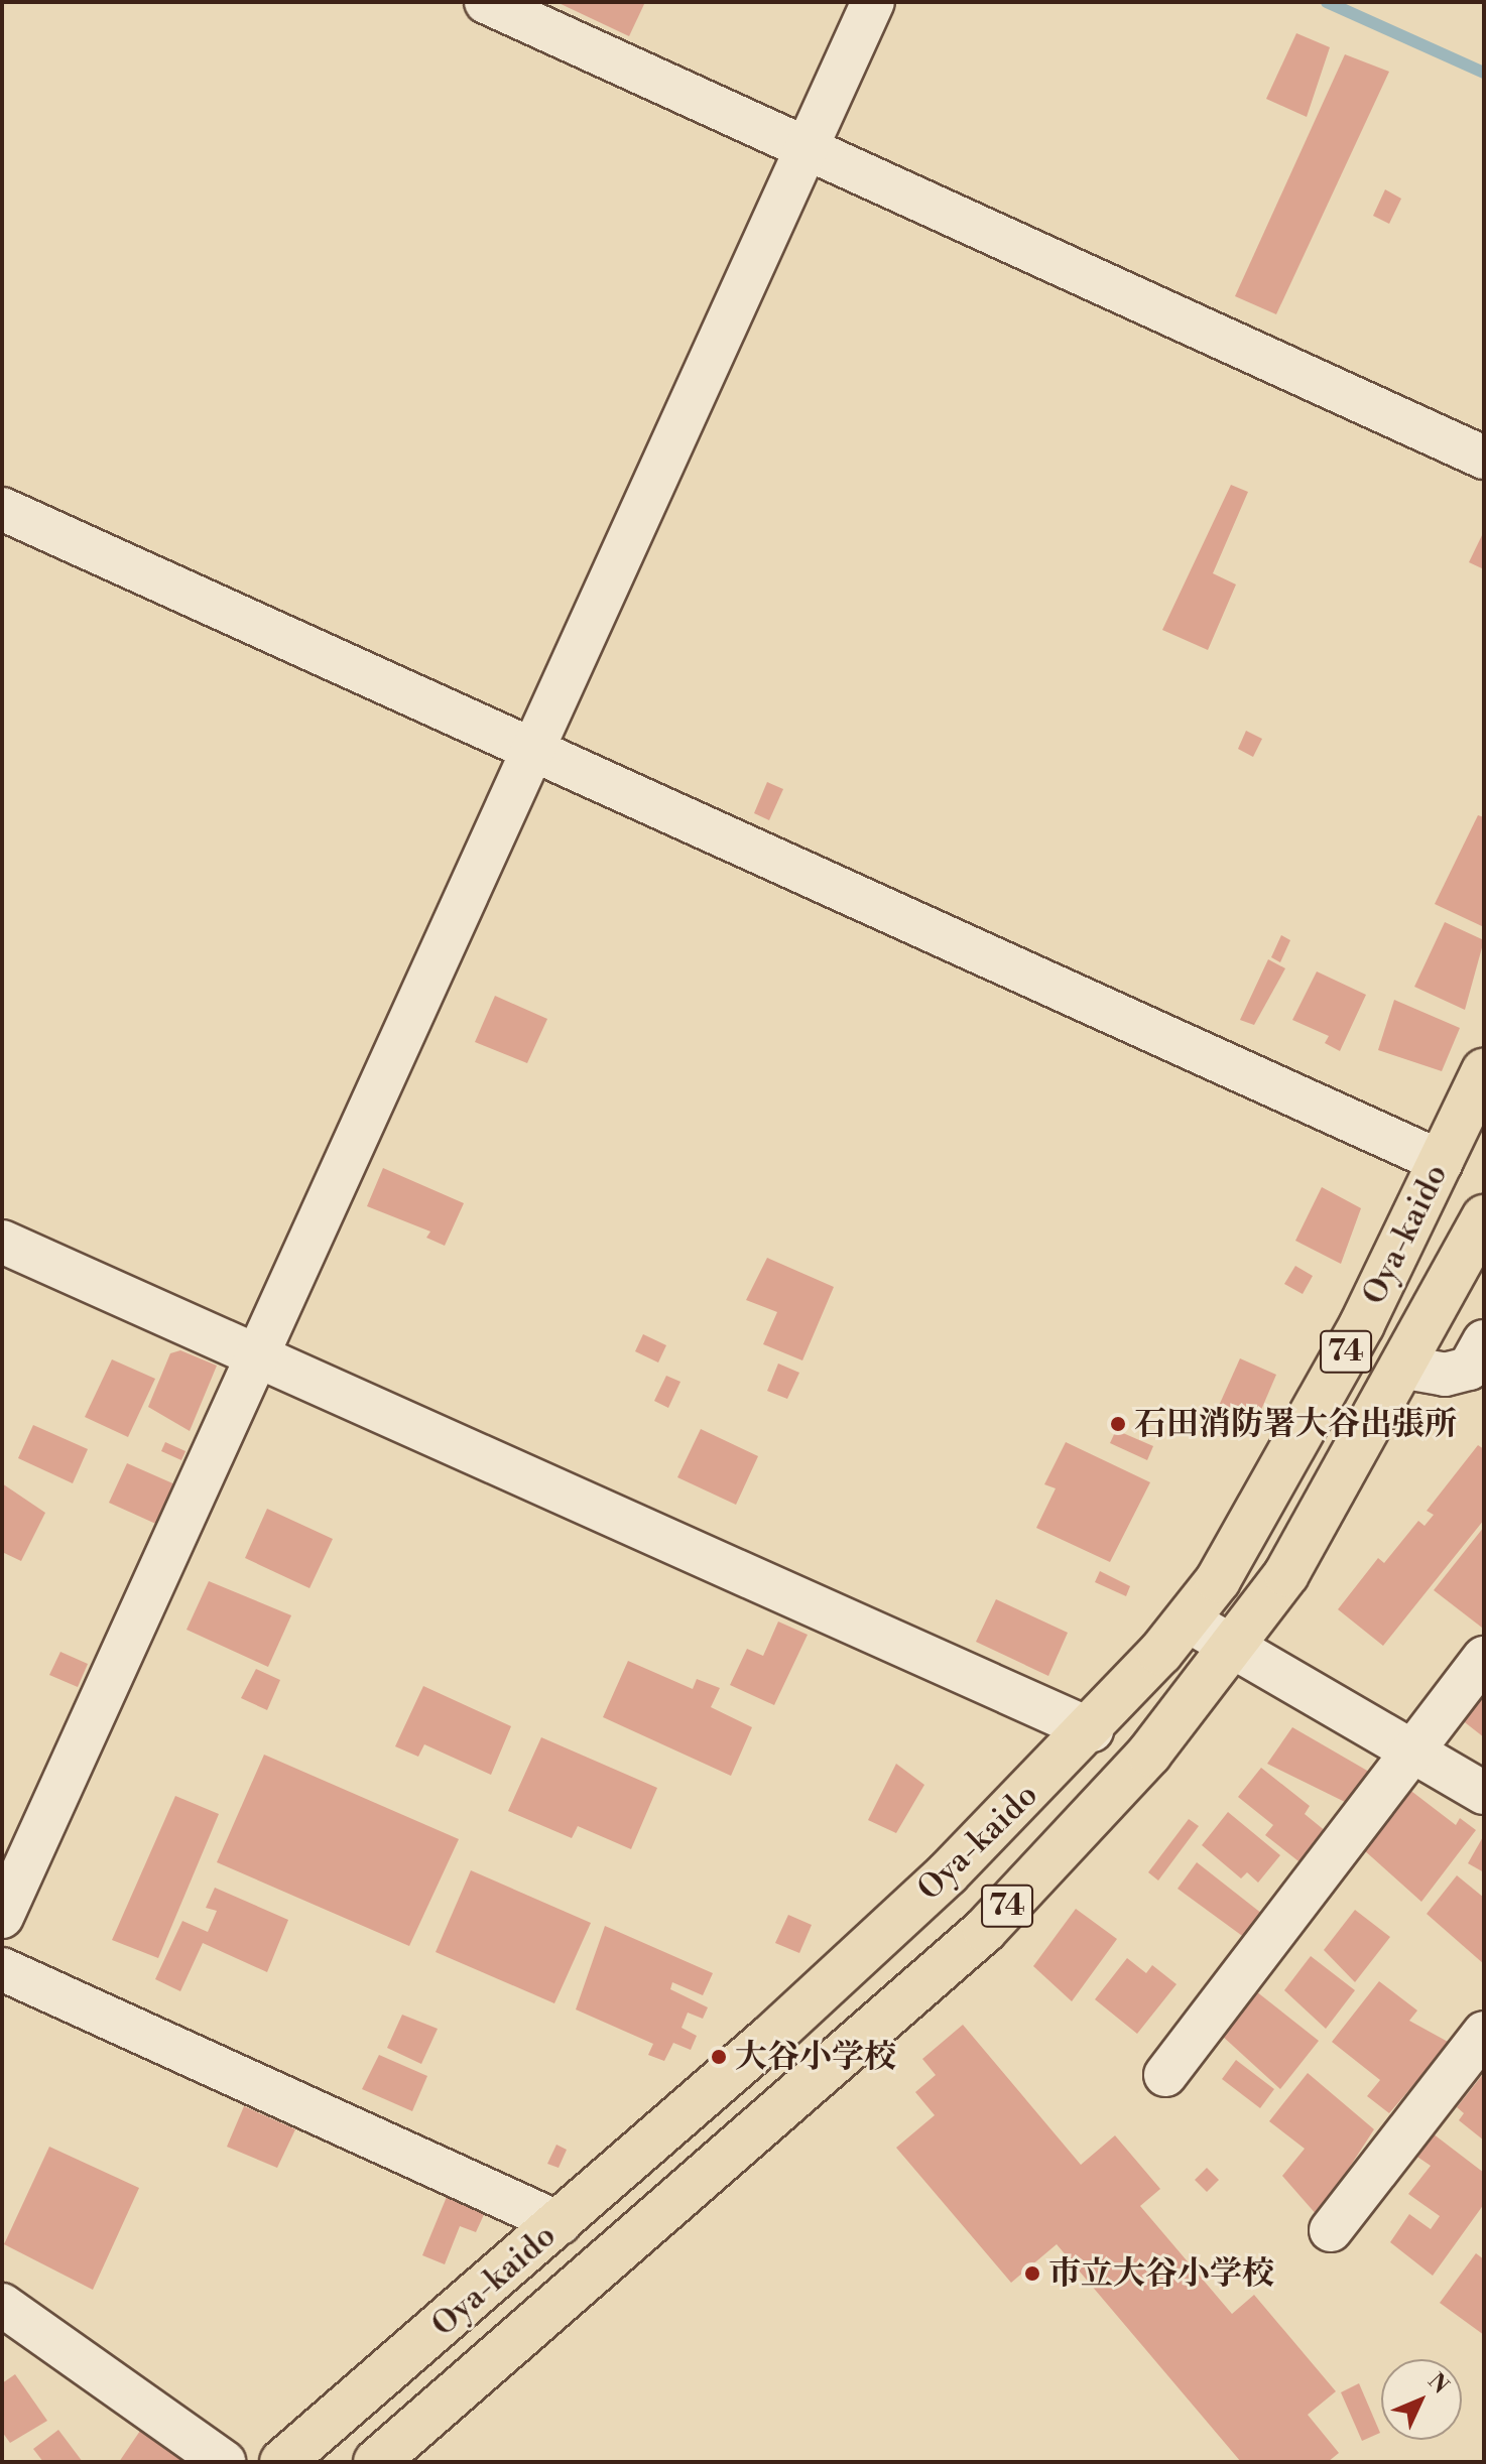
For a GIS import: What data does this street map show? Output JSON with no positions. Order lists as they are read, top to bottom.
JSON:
{
  "streets": {
    "main road": ["Oya-kaido", "74"]
  },
  "places": ["石田消防署大谷出張所", "大谷小学校", "市立大谷小学校"],
  "north": "top right"
}
